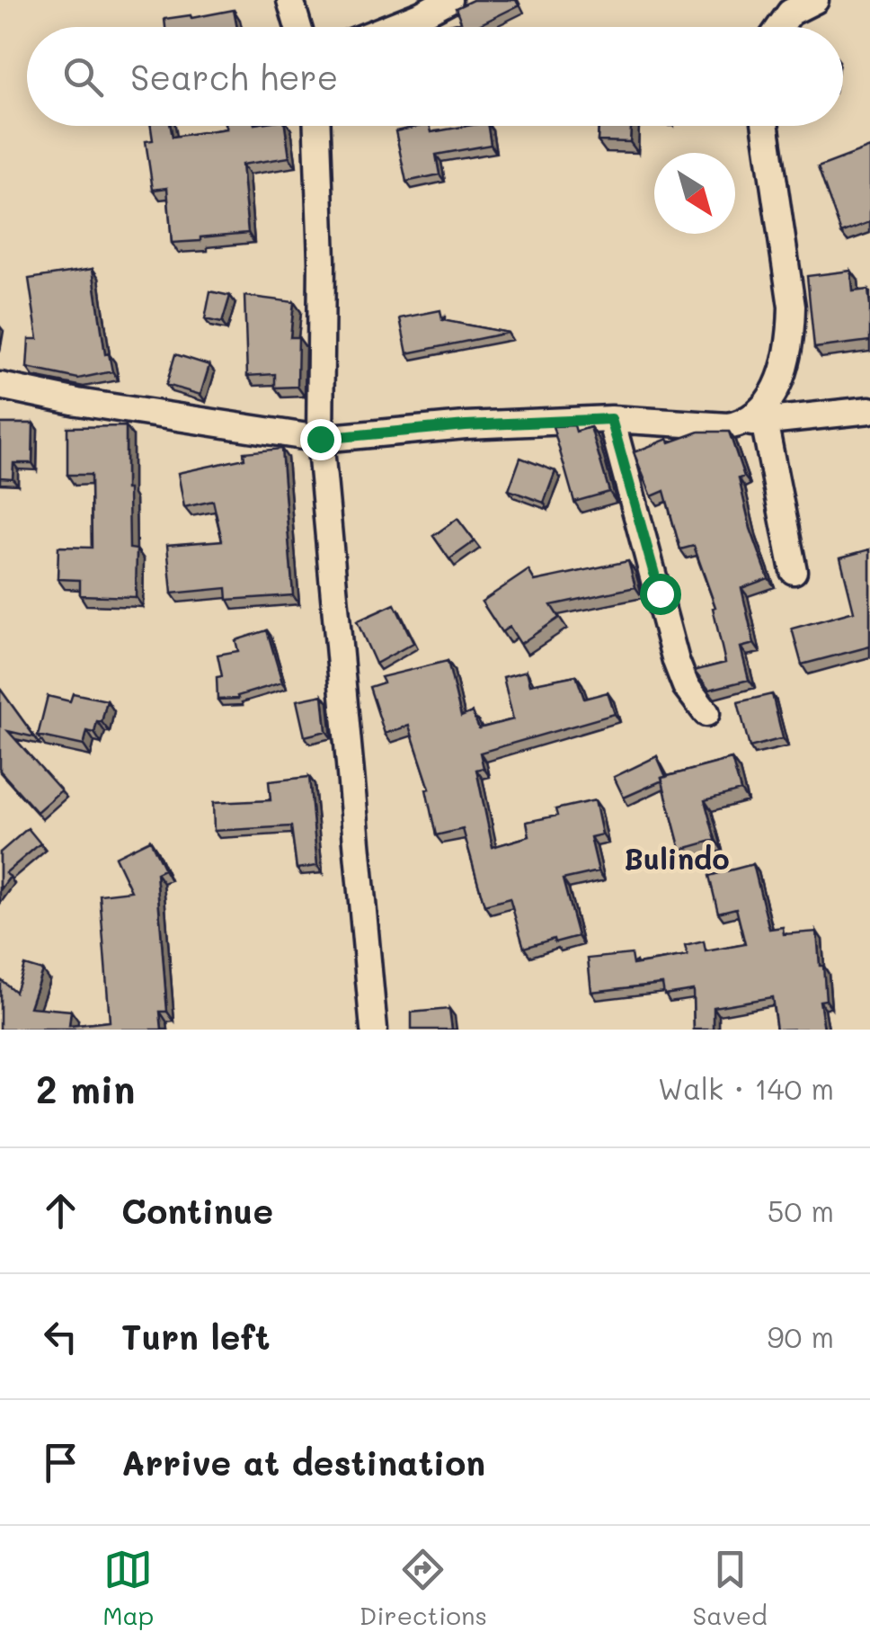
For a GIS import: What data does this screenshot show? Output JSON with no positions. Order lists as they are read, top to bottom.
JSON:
{
  "districts": ["Bulindo"],
  "north": "bottom right",
  "page": {
    "search": "Search here",
    "heading": ["2 min", "Walk · 140 m"],
    "list": [
      ["Continue", "50 m"],
      ["Turn left", "90 m"],
      "Arrive at destination"
    ],
    "nav": ["Map", "Directions", "Saved"]
  }
}
